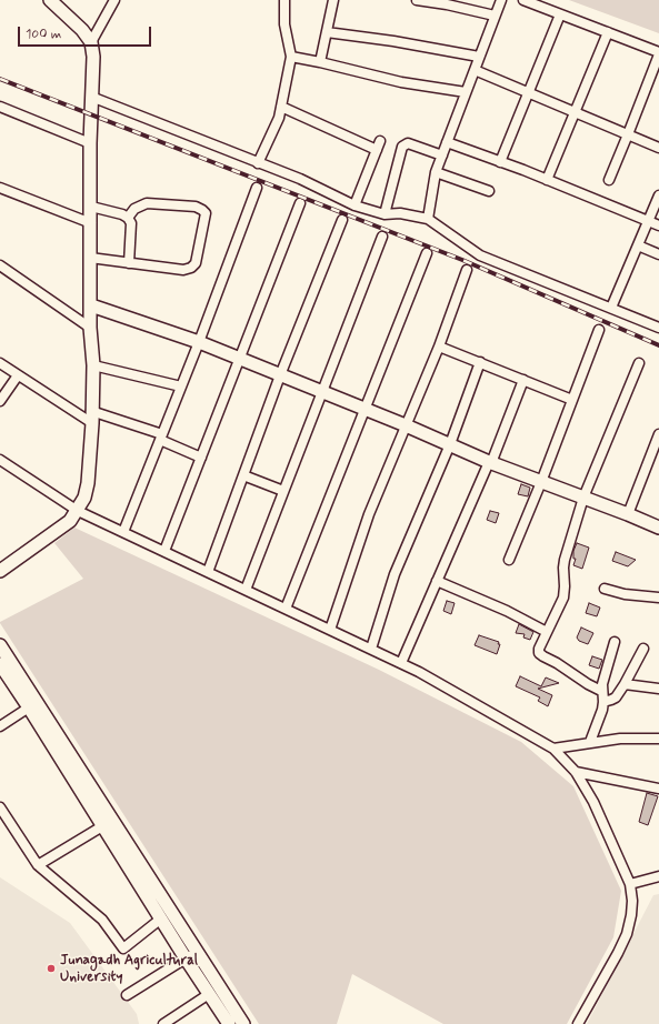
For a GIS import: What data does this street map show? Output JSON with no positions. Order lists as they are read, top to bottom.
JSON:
{
  "places": ["Junagadh Agricultural University"],
  "scale_bar": "100 m"
}
